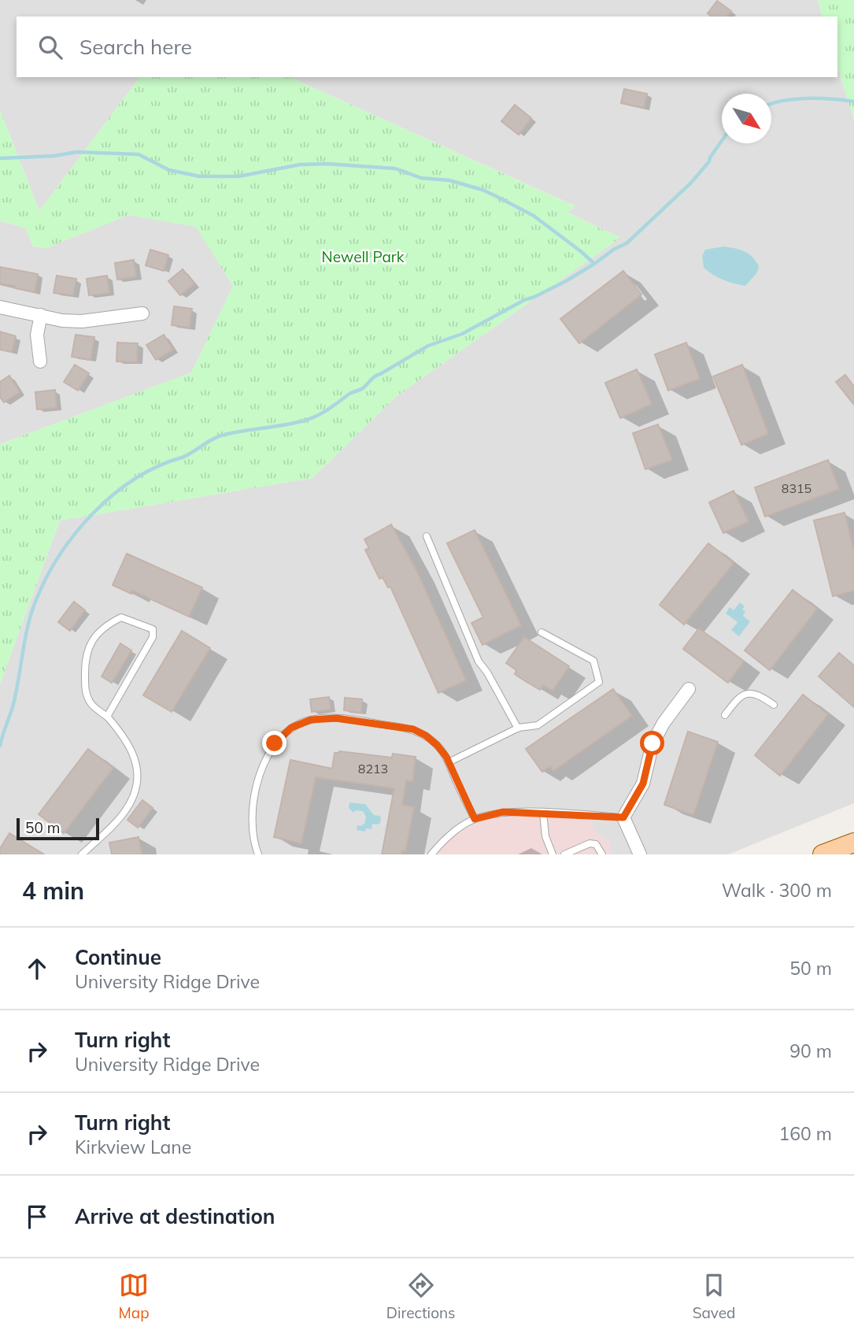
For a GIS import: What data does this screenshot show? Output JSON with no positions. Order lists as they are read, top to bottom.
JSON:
{
  "parks": ["Newell Park"],
  "house_numbers": ["8315", "8213"],
  "scale_bar": "50 m",
  "north": "bottom right",
  "page": {
    "search": "Search here",
    "scale": "50 m",
    "heading": ["4 min", "Walk · 300 m"],
    "list": [
      ["Continue", "University Ridge Drive", "50 m"],
      ["Turn right", "University Ridge Drive", "90 m"],
      ["Turn right", "Kirkview Lane", "160 m"],
      "Arrive at destination"
    ],
    "nav": ["Map", "Directions", "Saved"]
  }
}
